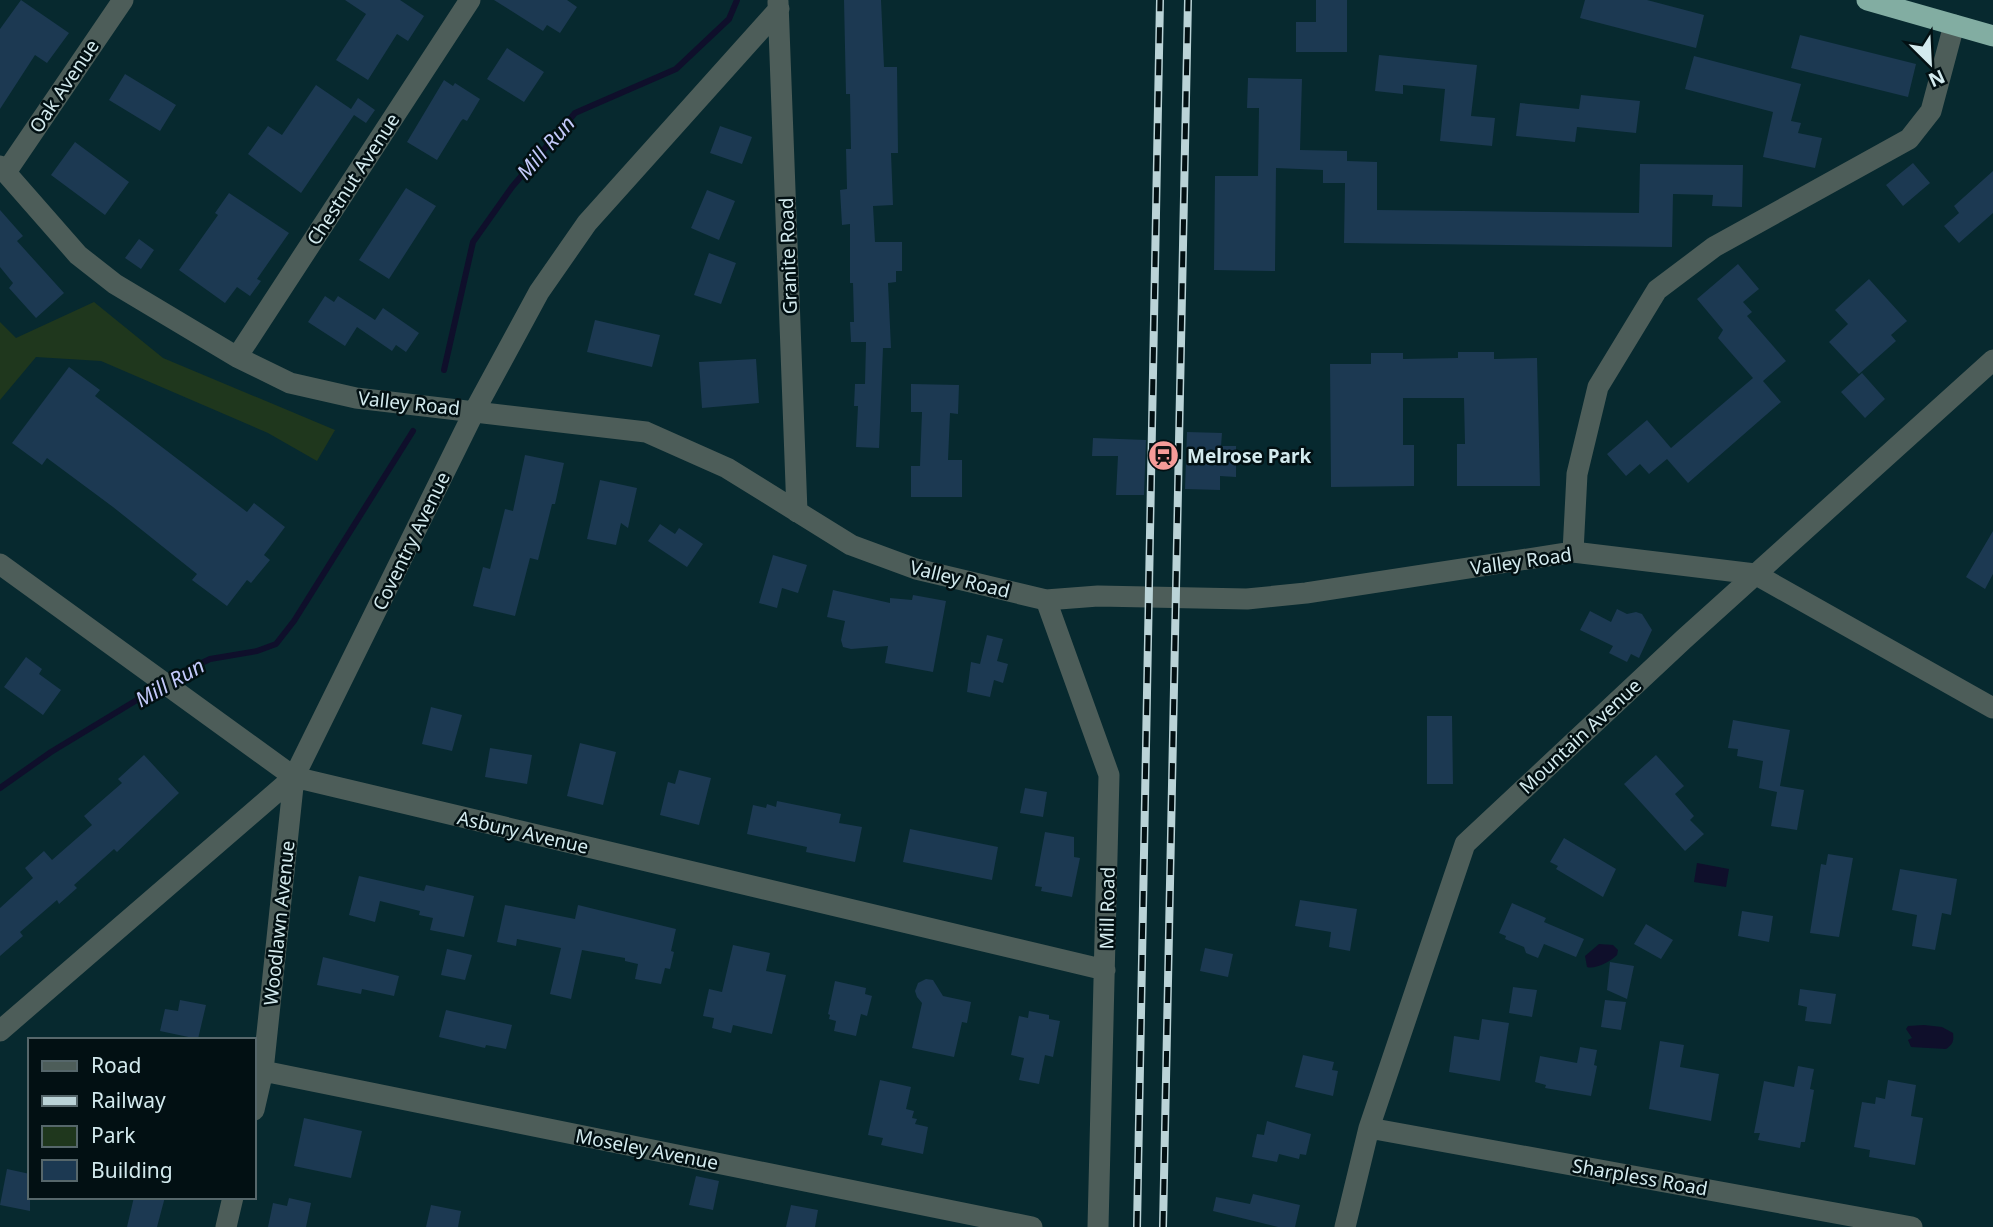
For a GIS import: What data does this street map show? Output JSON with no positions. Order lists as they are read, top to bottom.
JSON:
{
  "streets": {
    "street": [
      "Oak Avenue",
      "Chestnut Avenue",
      "Granite Road",
      "Valley Road",
      "Coventry Avenue",
      "Mountain Avenue",
      "Asbury Avenue",
      "Mill Road",
      "Woodlawn Avenue",
      "Moseley Avenue",
      "Sharpless Road"
    ]
  },
  "crossings": [
    ["Oak Avenue", "Valley Road"],
    ["Chestnut Avenue", "Valley Road"],
    ["Granite Road", "Valley Road"],
    ["Granite Road", "Coventry Avenue"],
    ["Valley Road", "Coventry Avenue"],
    ["Valley Road", "Mountain Avenue"],
    ["Valley Road", "Mill Road"],
    ["Coventry Avenue", "Asbury Avenue"],
    ["Coventry Avenue", "Woodlawn Avenue"],
    ["Mountain Avenue", "Sharpless Road"],
    ["Asbury Avenue", "Mill Road"],
    ["Asbury Avenue", "Woodlawn Avenue"],
    ["Woodlawn Avenue", "Moseley Avenue"]
  ],
  "water": ["Mill Run"],
  "places": {
    "station": ["Melrose Park"]
  },
  "legend": [
    "Road",
    "Railway",
    "Park",
    "Building"
  ],
  "north": "bottom right"
}
